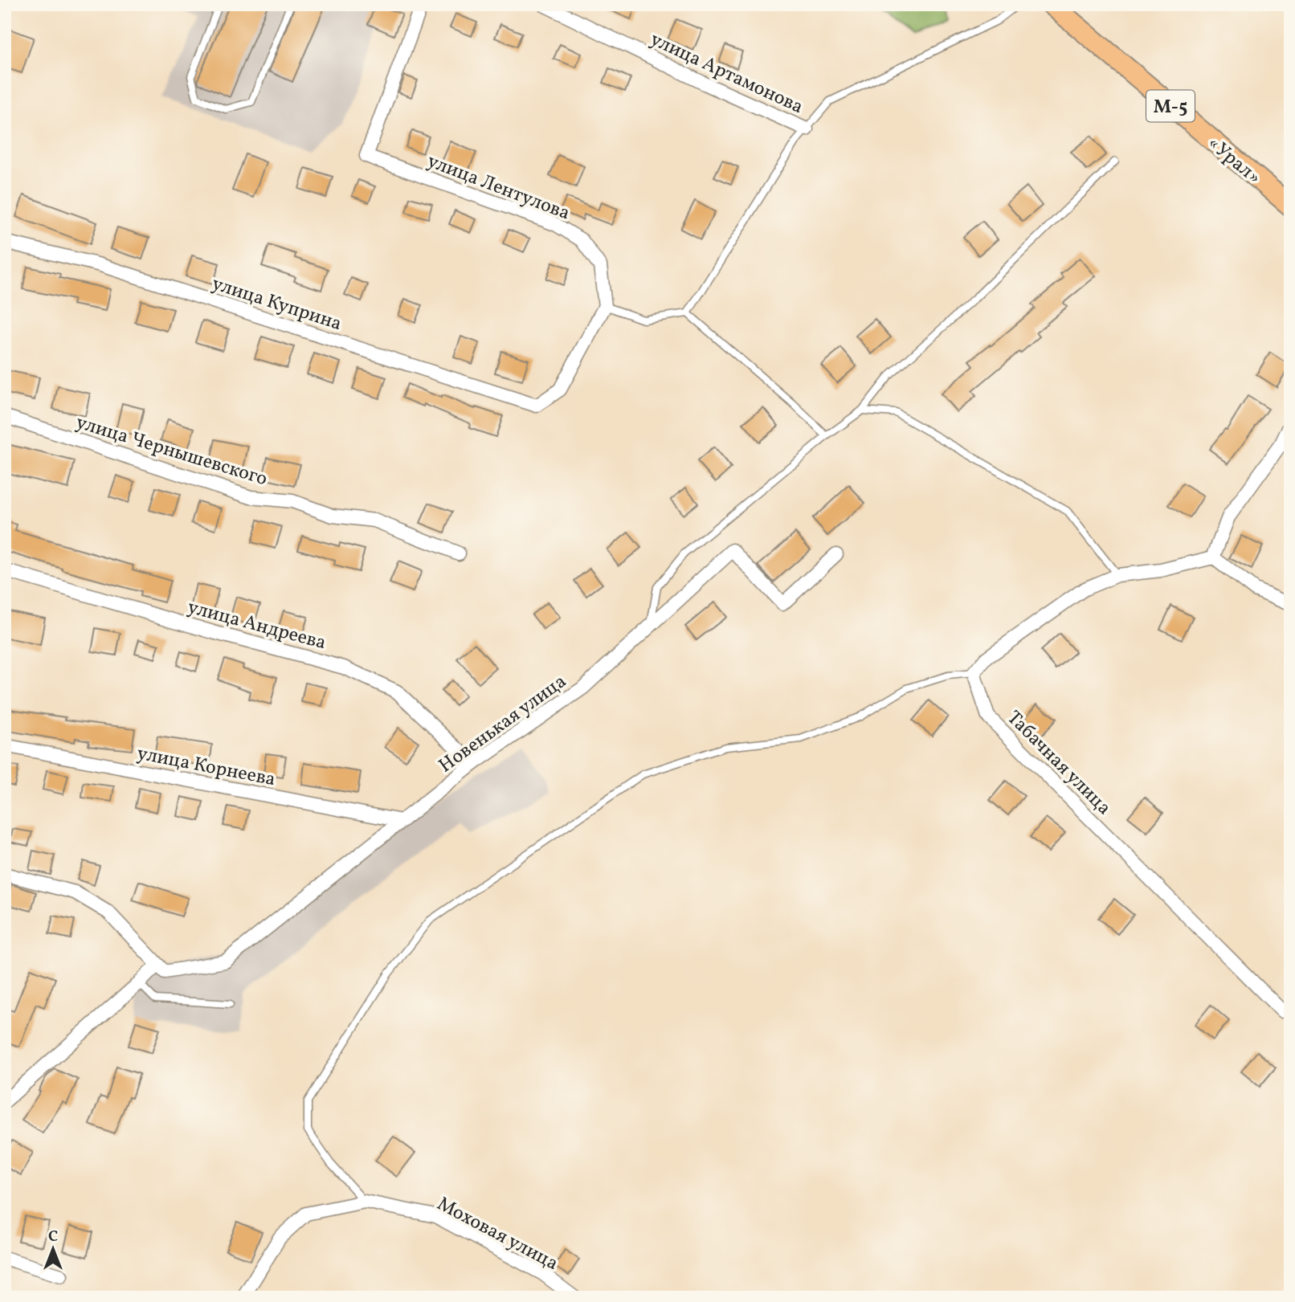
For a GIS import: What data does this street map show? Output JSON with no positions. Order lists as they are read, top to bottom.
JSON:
{
  "streets": {
    "highway": ["М-5", "«Урал»"],
    "street": [
      "улица Артамонова",
      "улица Лентулова",
      "улица Куприна",
      "улица Чернышевского",
      "улица Андреева",
      "Новенькая улица",
      "Табачная улица",
      "улица Корнеева",
      "Моховая улица"
    ]
  },
  "crossings": [
    ["улица Лентулова", "улица Куприна"],
    ["улица Андреева", "Новенькая улица"],
    ["Новенькая улица", "улица Корнеева"]
  ],
  "north": "top"
}
